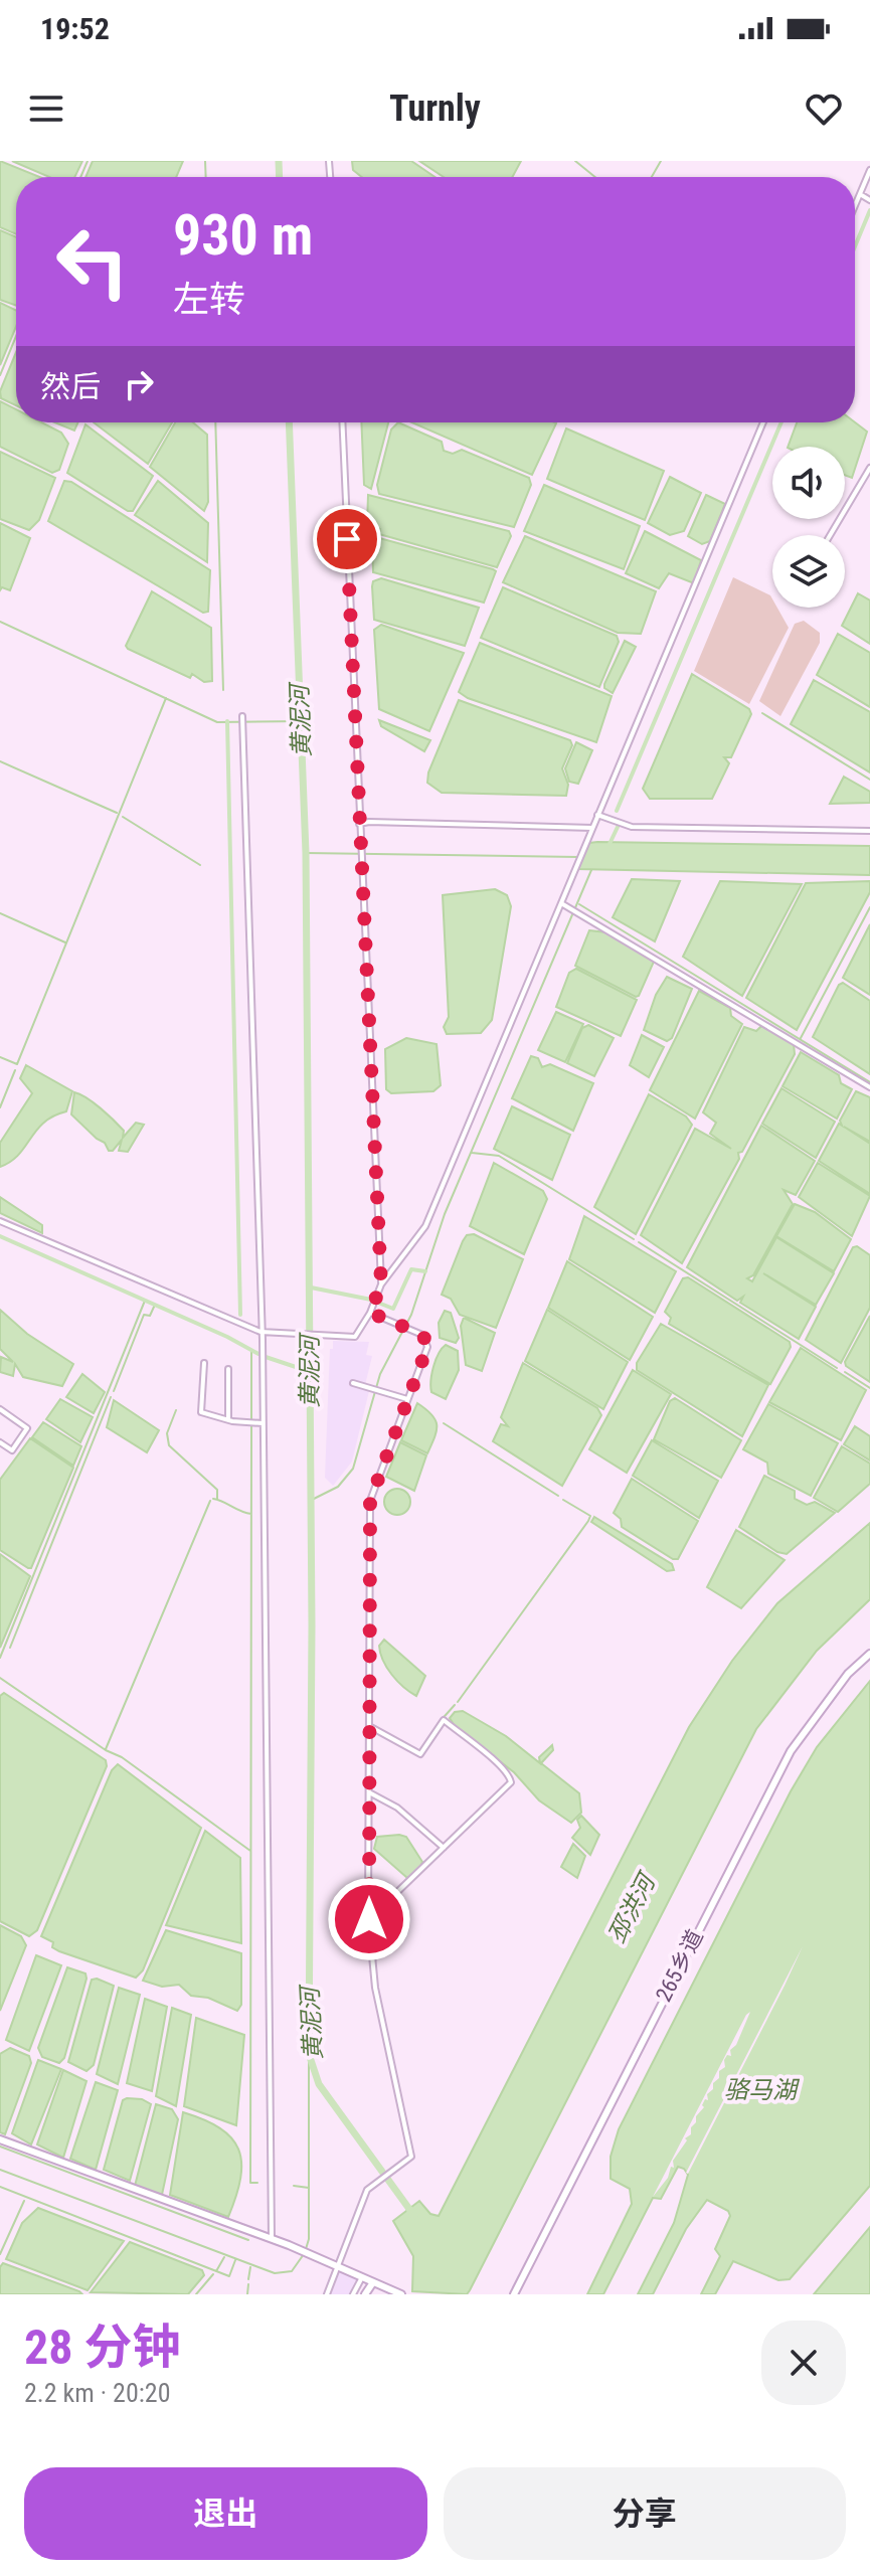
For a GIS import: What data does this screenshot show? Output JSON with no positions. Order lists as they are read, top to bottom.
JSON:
{
  "streets": {
    "street": ["265乡道"]
  },
  "water": ["黄泥河", "邳洪河", "骆马湖"],
  "page": {
    "status": "19:52",
    "header": "Turnly",
    "turn": ["930 m", "左转"],
    "then": "然后",
    "heading": ["28 分钟", "2.2 km · 20:20"],
    "buttons": ["退出", "分享"]
  }
}
